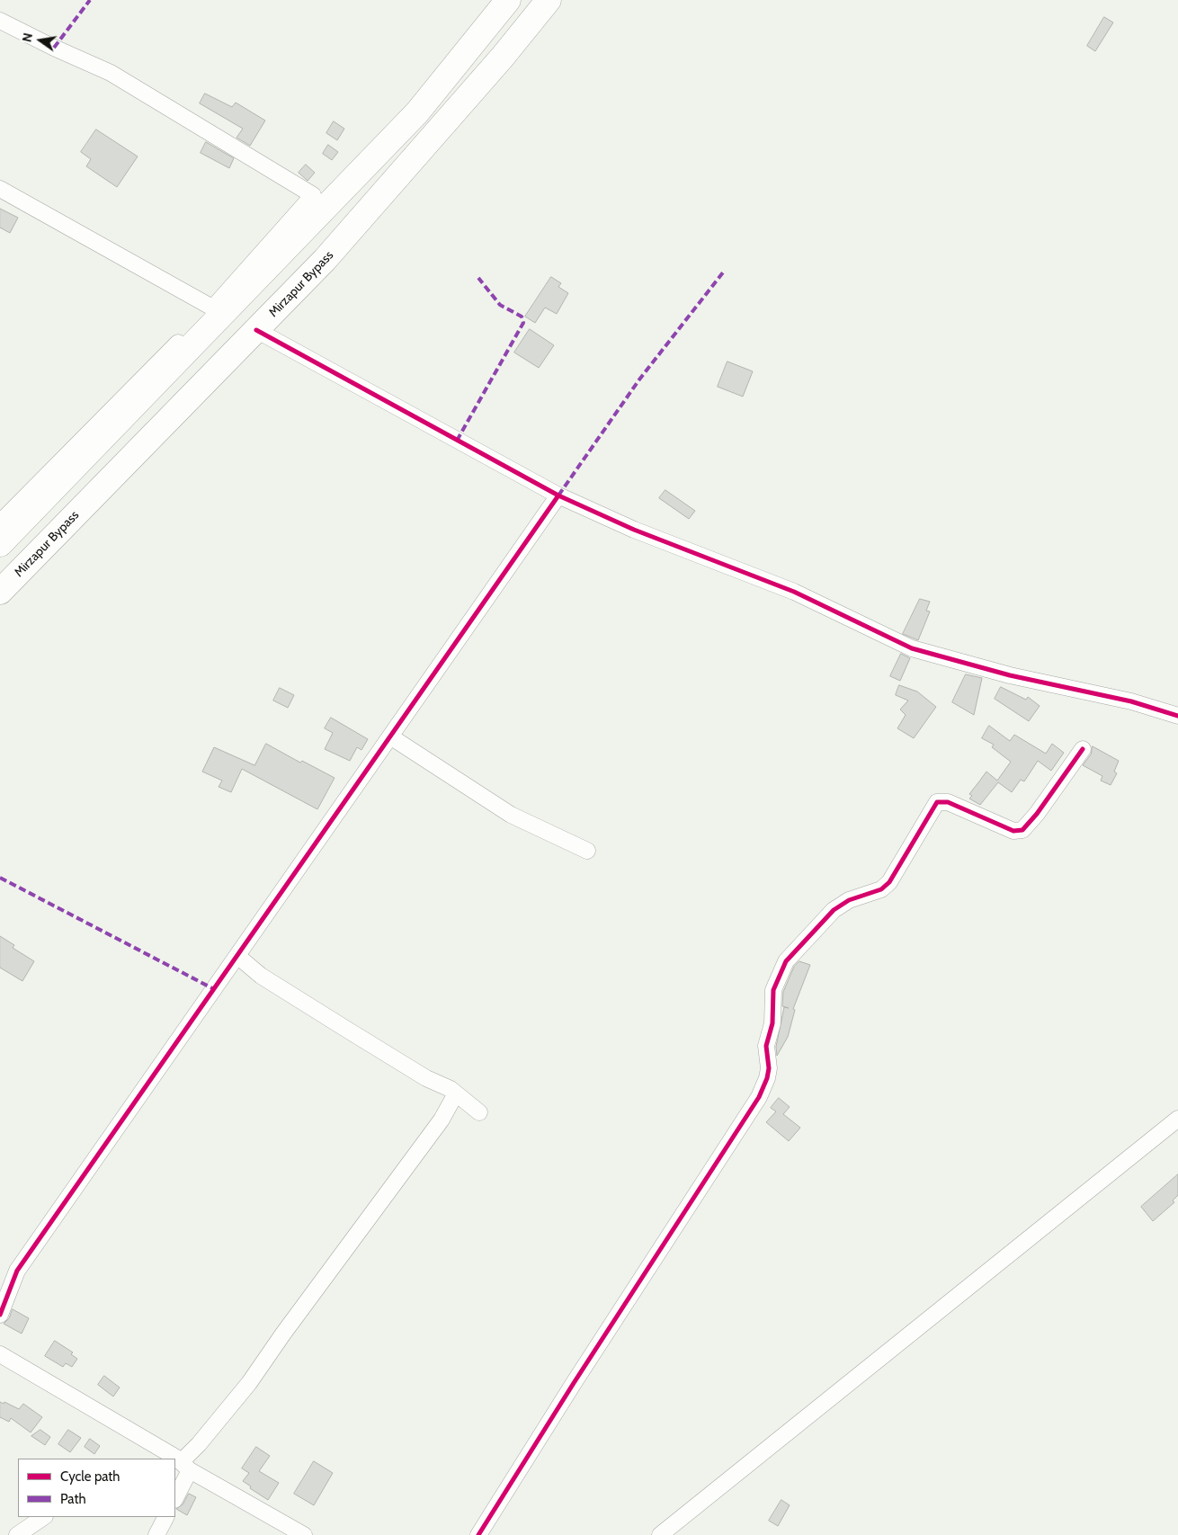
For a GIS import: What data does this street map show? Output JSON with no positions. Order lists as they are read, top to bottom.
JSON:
{
  "streets": {
    "highway": ["Mirzapur Bypass"]
  },
  "legend": ["Cycle path", "Path"],
  "north": "left"
}
